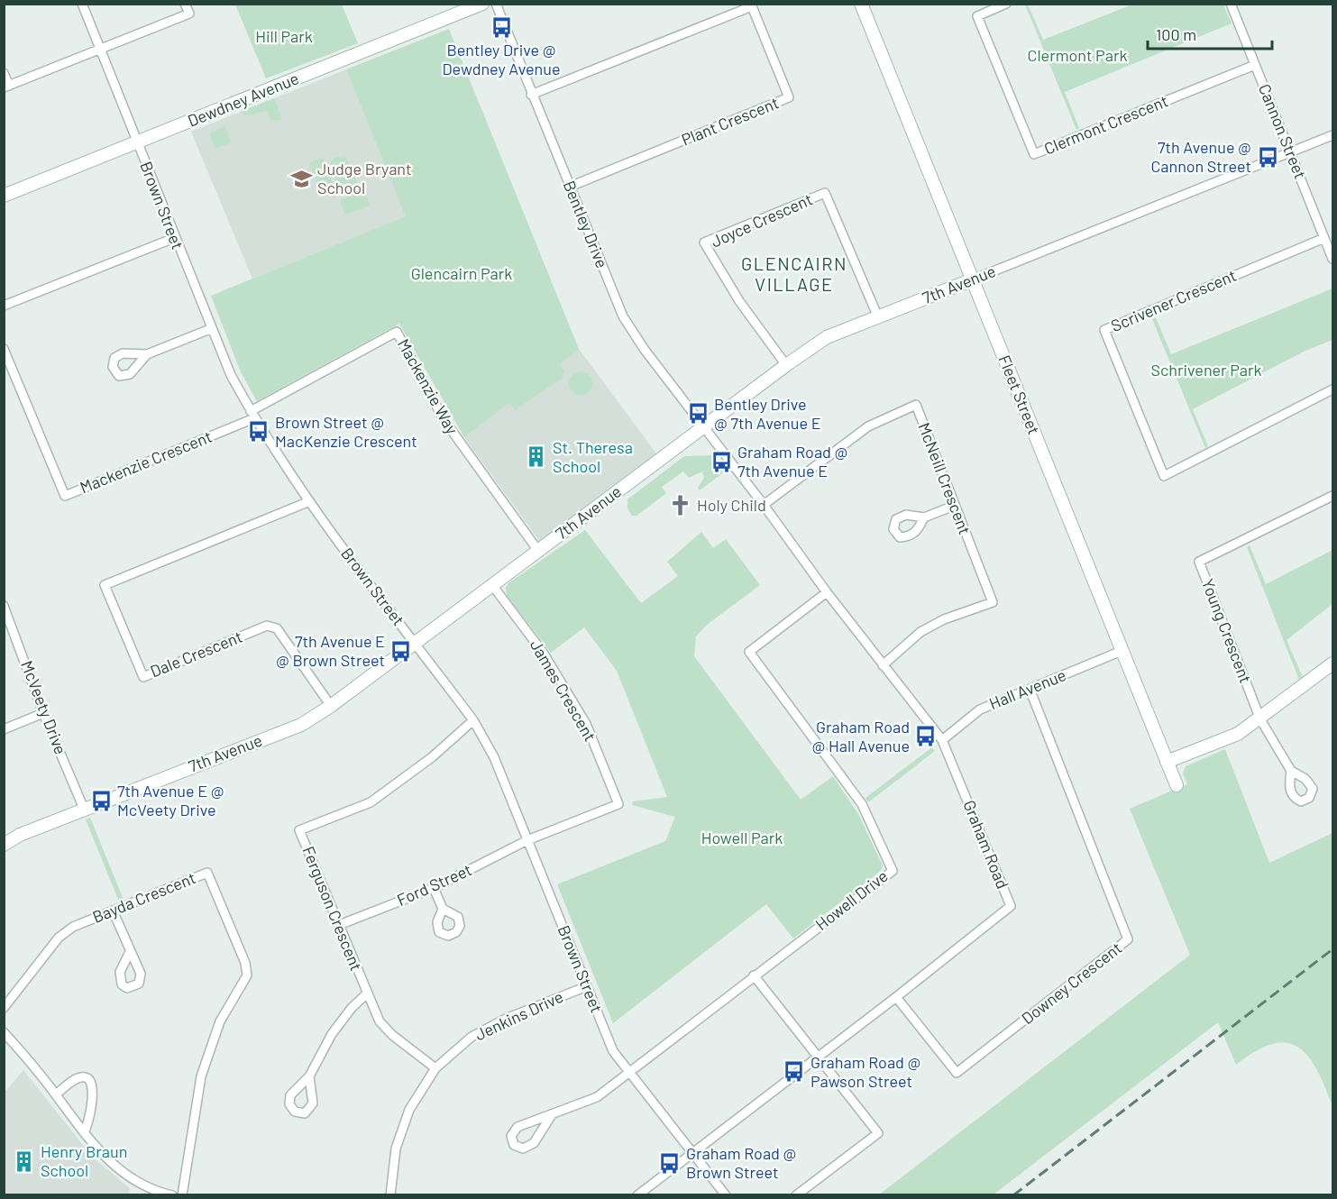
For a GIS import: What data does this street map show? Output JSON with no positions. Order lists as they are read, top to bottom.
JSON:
{
  "streets": {
    "street": [
      "Dewdney Avenue",
      "Plant Crescent",
      "Clermont Crescent",
      "Cannon Street",
      "Brown Street",
      "Joyce Crescent",
      "Bentley Drive",
      "7th Avenue",
      "Scrivener Crescent",
      "Mackenzie Way",
      "Fleet Street",
      "Mackenzie Crescent",
      "McNeill Crescent",
      "Young Crescent",
      "Dale Crescent",
      "Hall Avenue",
      "James Crescent",
      "McVeety Drive",
      "Graham Road",
      "Ford Street",
      "Bayda Crescent",
      "Howell Drive",
      "Ferguson Crescent",
      "Downey Crescent",
      "Jenkins Drive"
    ]
  },
  "crossings": [
    ["Dewdney Avenue", "Brown Street"],
    ["Plant Crescent", "Bentley Drive"],
    ["Clermont Crescent", "Cannon Street"],
    ["Cannon Street", "7th Avenue"],
    ["Cannon Street", "Scrivener Crescent"],
    ["Brown Street", "7th Avenue"],
    ["Brown Street", "Mackenzie Way"],
    ["Brown Street", "Mackenzie Crescent"],
    ["Brown Street", "Dale Crescent"],
    ["Brown Street", "James Crescent"],
    ["Brown Street", "Graham Road"],
    ["Brown Street", "Ford Street"],
    ["Brown Street", "Howell Drive"],
    ["Brown Street", "Ferguson Crescent"],
    ["Brown Street", "Jenkins Drive"],
    ["Joyce Crescent", "7th Avenue"],
    ["Bentley Drive", "7th Avenue"],
    ["Bentley Drive", "Graham Road"],
    ["7th Avenue", "Mackenzie Way"],
    ["7th Avenue", "Fleet Street"],
    ["7th Avenue", "Dale Crescent"],
    ["7th Avenue", "James Crescent"],
    ["7th Avenue", "McVeety Drive"],
    ["7th Avenue", "Graham Road"],
    ["Mackenzie Way", "Mackenzie Crescent"],
    ["Fleet Street", "Hall Avenue"],
    ["McNeill Crescent", "Graham Road"],
    ["Hall Avenue", "Graham Road"],
    ["Hall Avenue", "Downey Crescent"],
    ["James Crescent", "Ford Street"],
    ["Graham Road", "Howell Drive"],
    ["Graham Road", "Downey Crescent"],
    ["Ford Street", "Ferguson Crescent"],
    ["Ferguson Crescent", "Jenkins Drive"]
  ],
  "districts": ["GLENCAIRN VILLAGE"],
  "parks": [
    "Hill Park",
    "Clermont Park",
    "Glencairn Park",
    "Schrivener Park",
    "Howell Park"
  ],
  "places": {
    "bus stop": [
      "Bentley Drive @ Dewdney Avenue",
      "7th Avenue @ Cannon Street",
      "Bentley Drive @ 7th Avenue E",
      "Brown Street @ MacKenzie Crescent",
      "Graham Road @ 7th Avenue E",
      "7th Avenue E @ Brown Street",
      "Graham Road @ Hall Avenue",
      "7th Avenue E @ McVeety Drive",
      "Graham Road @ Pawson Street",
      "Graham Road @ Brown Street"
    ],
    "school or university": ["Judge Bryant School"],
    "building": ["St. Theresa School", "Henry Braun School"],
    "church": ["Holy Child"]
  },
  "scale_bar": "100 m"
}
